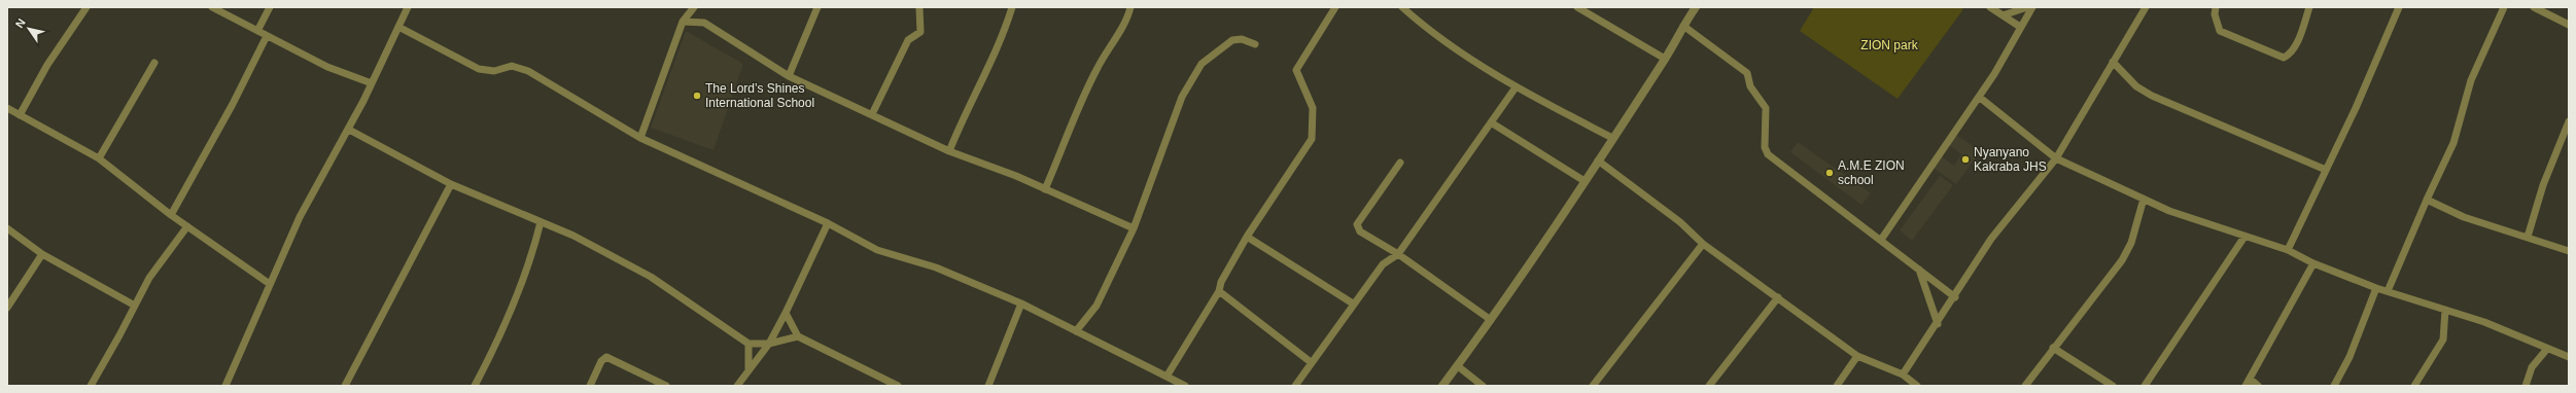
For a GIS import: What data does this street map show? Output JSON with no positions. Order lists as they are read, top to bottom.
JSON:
{
  "parks": ["ZION park"],
  "places": ["The Lord’s Shines International School", "Nyanyano Kakraba JHS", "A.M.E ZION school"],
  "north": "top left"
}
